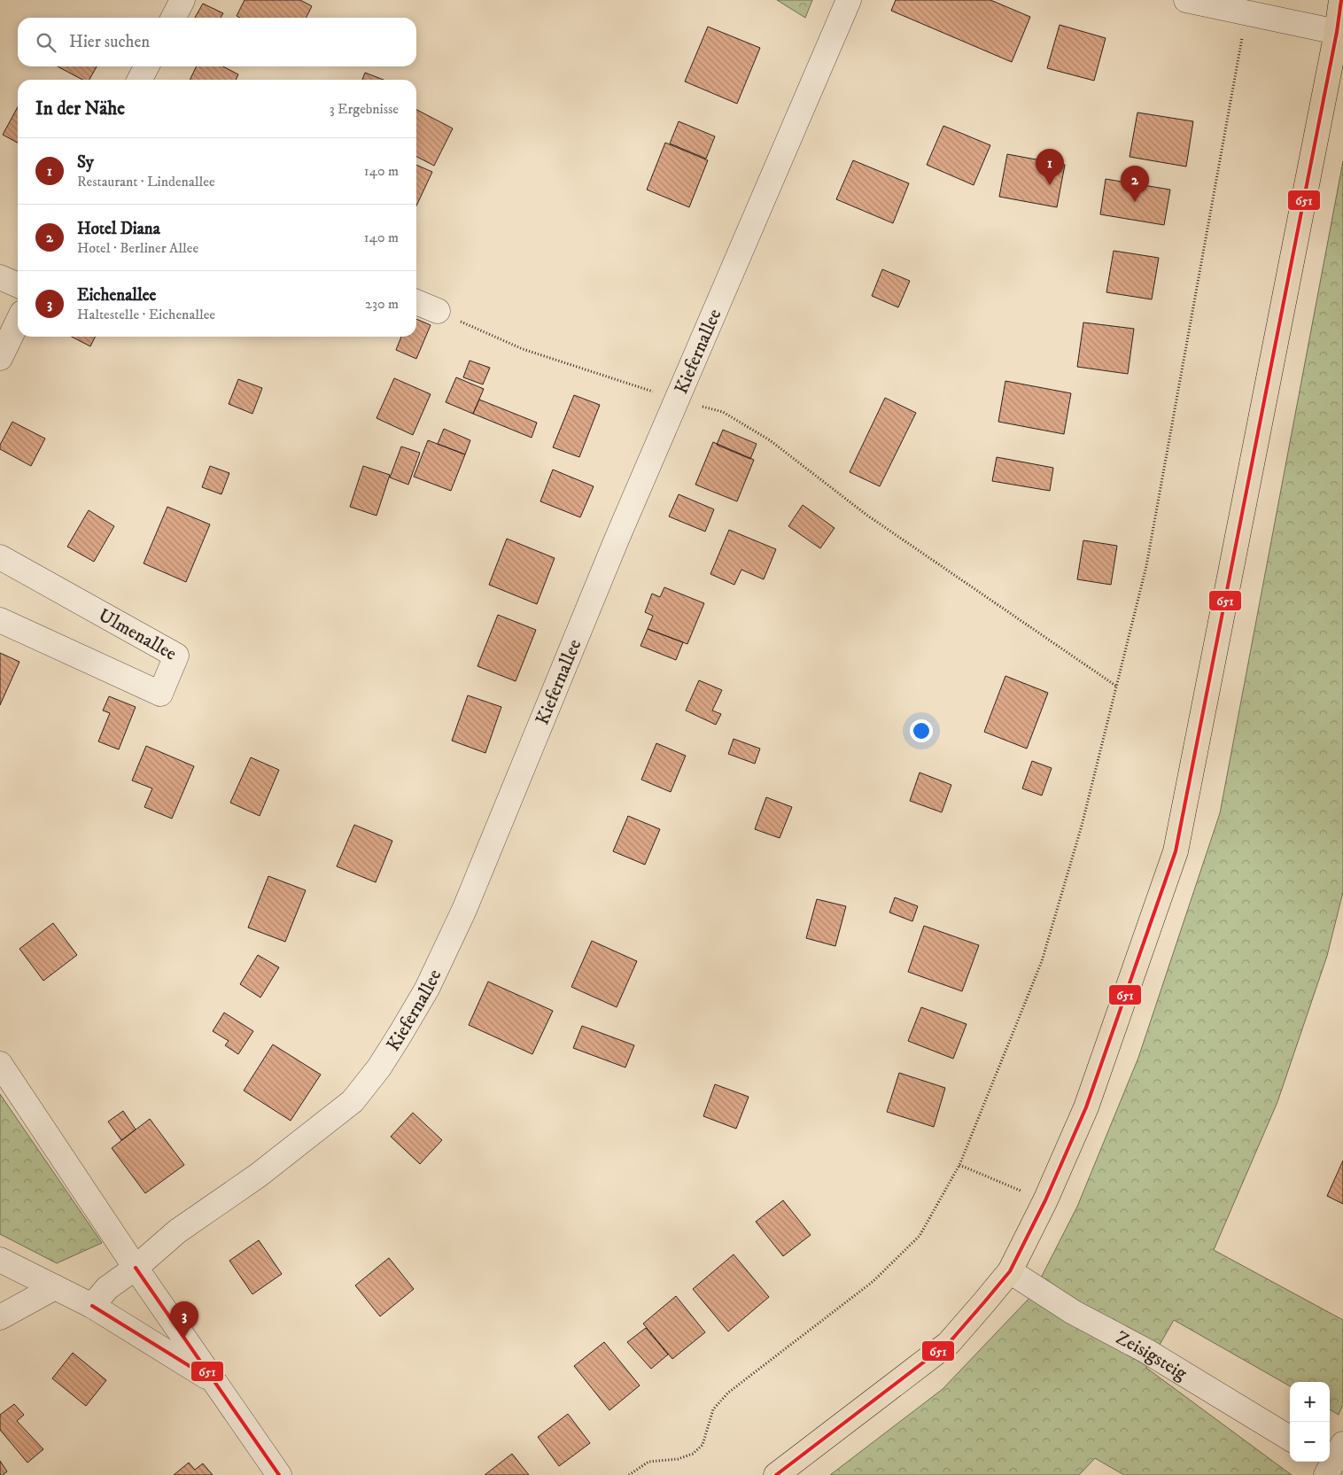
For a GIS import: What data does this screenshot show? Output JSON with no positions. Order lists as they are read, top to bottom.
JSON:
{
  "streets": {
    "street": ["Kiefernallee", "Ulmenallee", "Zeisigsteig"]
  },
  "lines": ["transit line 651"],
  "page": {
    "search": "Hier suchen",
    "heading": ["In der Nähe", "3 Ergebnisse"],
    "list": [
      {
        "mark": "1",
        "name": "Sy",
        "note": "Restaurant · Lindenallee",
        "value": "140 m"
      },
      {
        "mark": "2",
        "name": "Hotel Diana",
        "note": "Hotel · Berliner Allee",
        "value": "140 m"
      },
      {
        "mark": "3",
        "name": "Eichenallee",
        "note": "Haltestelle · Eichenallee",
        "value": "230 m"
      }
    ],
    "pins": ["1", "2", "3"],
    "map_buttons": ["+", "−"]
  }
}
